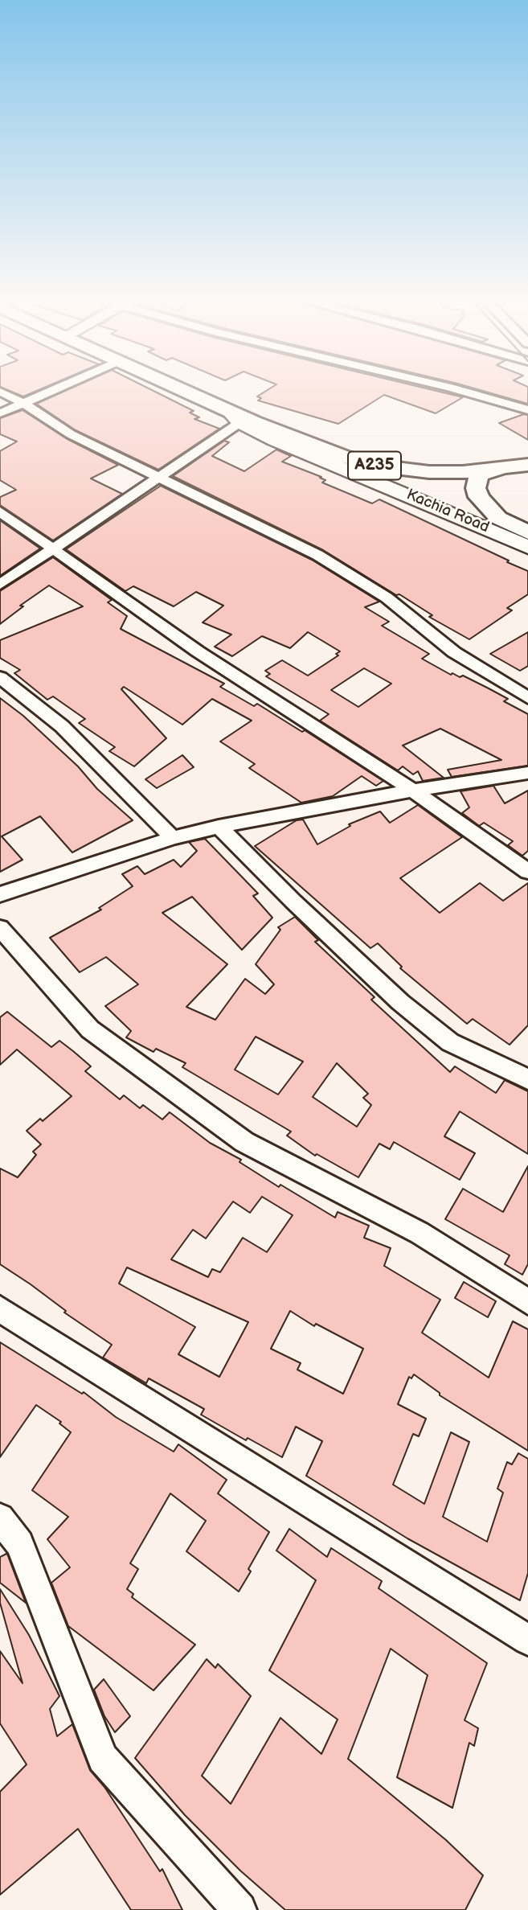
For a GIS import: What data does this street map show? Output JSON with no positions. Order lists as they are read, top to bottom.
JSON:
{
  "streets": {
    "highway": ["A235", "Kachia Road"]
  },
  "crossings": [
    ["A235", "Kachia Road"]
  ]
}
